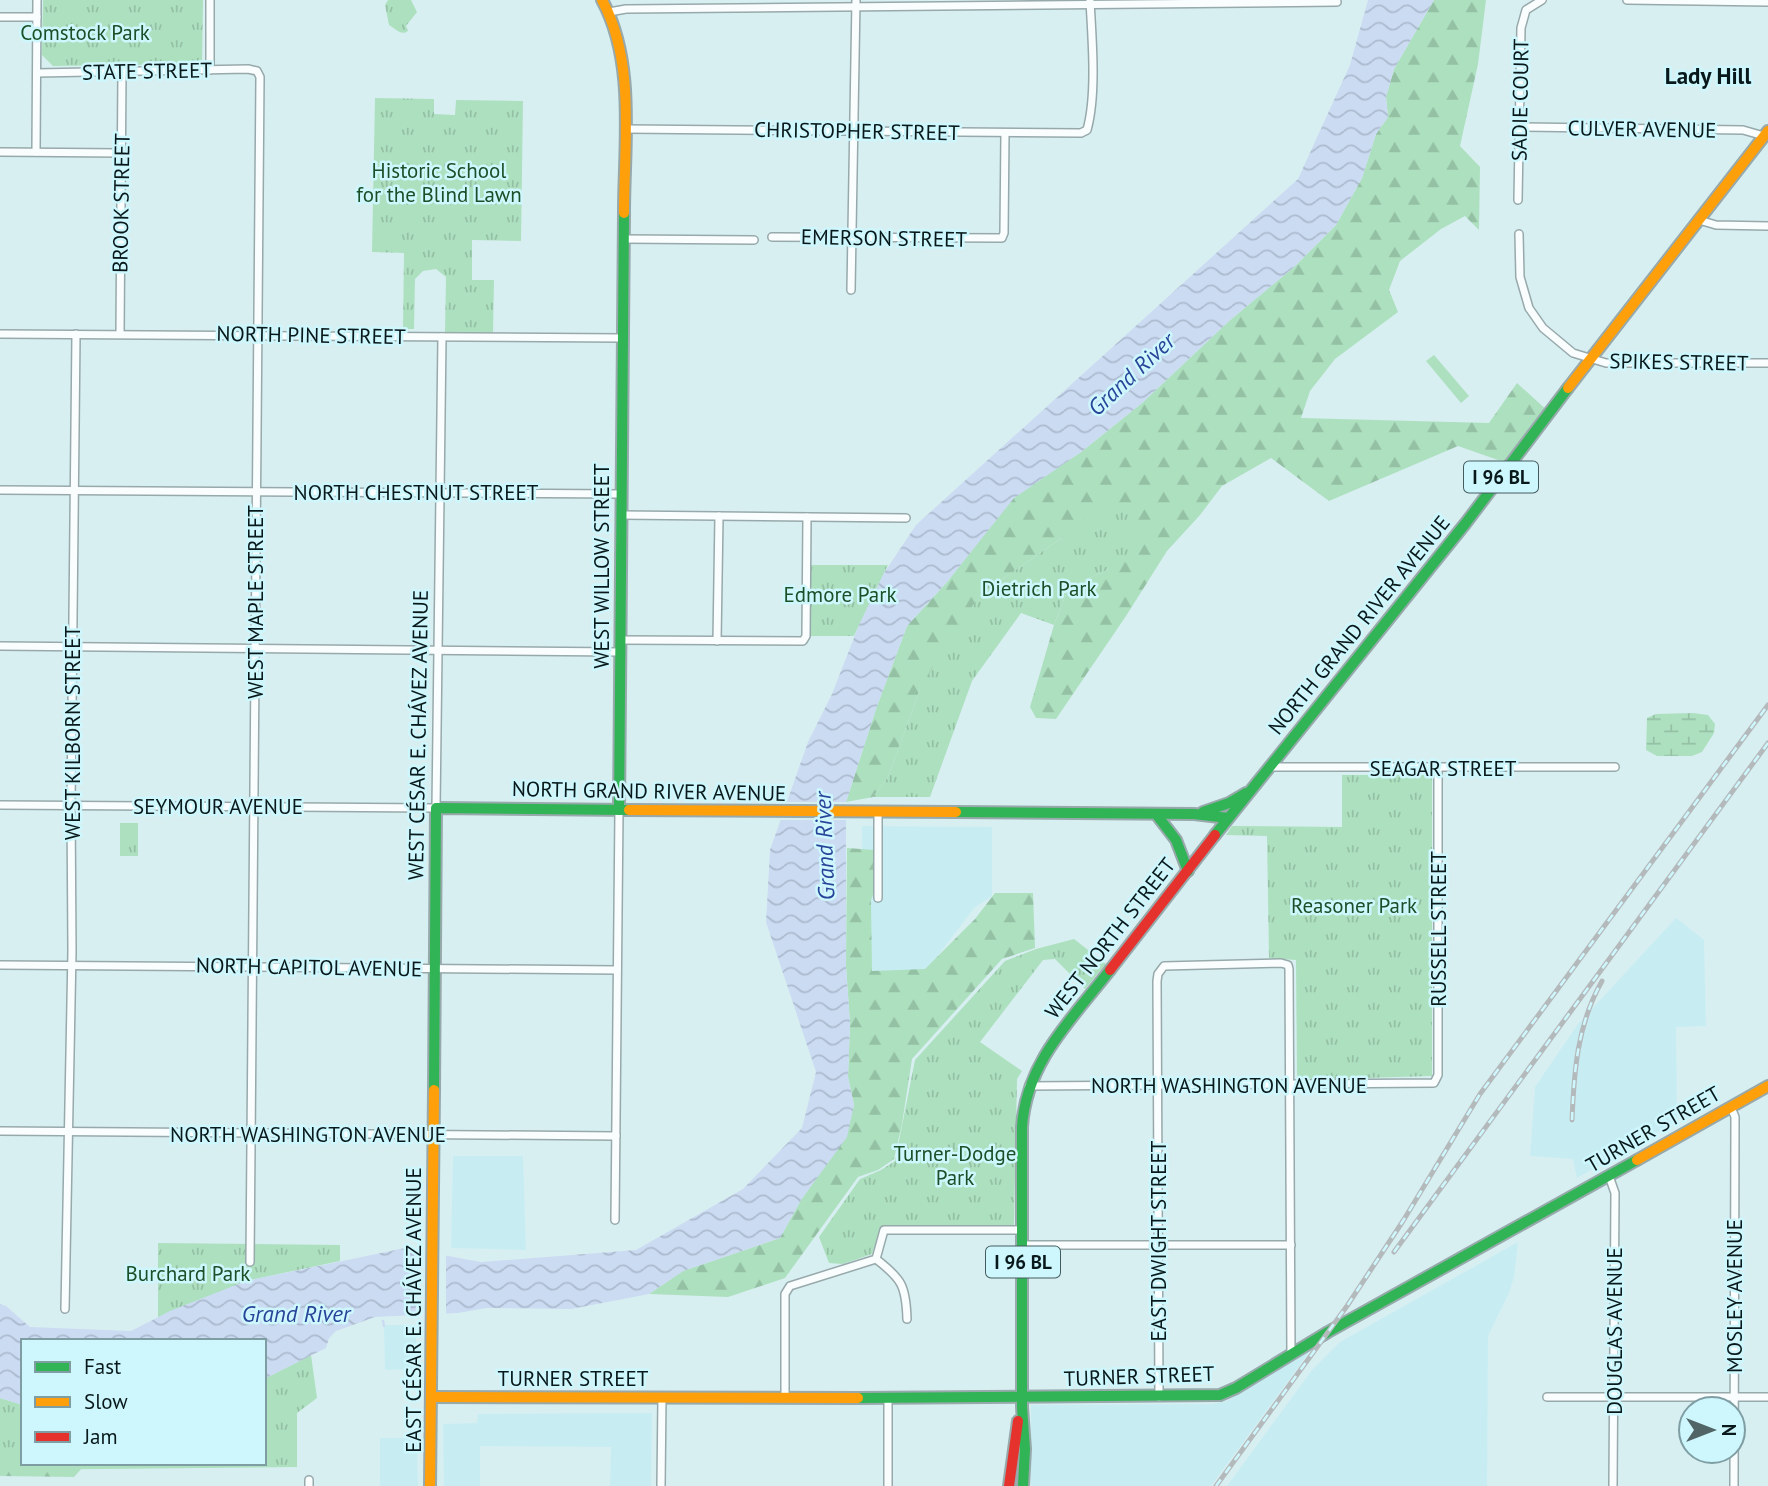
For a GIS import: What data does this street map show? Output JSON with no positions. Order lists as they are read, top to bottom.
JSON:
{
  "streets": {
    "street": [
      "STATE STREET",
      "SADIE COURT",
      "CULVER AVENUE",
      "CHRISTOPHER STREET",
      "BROOK STREET",
      "EMERSON STREET",
      "NORTH PINE STREET",
      "SPIKES STREET",
      "I 96 BL",
      "NORTH CHESTNUT STREET",
      "WEST WILLOW STREET",
      "WEST MAPLE STREET",
      "NORTH GRAND RIVER AVENUE",
      "WEST KILBORN STREET",
      "WEST CÉSAR E. CHÁVEZ AVENUE",
      "SEAGAR STREET",
      "SEYMOUR AVENUE",
      "RUSSELL STREET",
      "WEST NORTH STREET",
      "NORTH CAPITOL AVENUE",
      "NORTH WASHINGTON AVENUE",
      "TURNER STREET",
      "EAST DWIGHT STREET",
      "MOSLEY AVENUE",
      "EAST CÉSAR E. CHÁVEZ AVENUE",
      "DOUGLAS AVENUE"
    ]
  },
  "crossings": [
    ["STATE STREET", "BROOK STREET"],
    ["STATE STREET", "WEST MAPLE STREET"],
    ["SADIE COURT", "CULVER AVENUE"],
    ["CULVER AVENUE", "NORTH GRAND RIVER AVENUE"],
    ["CHRISTOPHER STREET", "EMERSON STREET"],
    ["CHRISTOPHER STREET", "WEST WILLOW STREET"],
    ["BROOK STREET", "NORTH PINE STREET"],
    ["NORTH PINE STREET", "WEST WILLOW STREET"],
    ["NORTH PINE STREET", "WEST MAPLE STREET"],
    ["NORTH PINE STREET", "WEST KILBORN STREET"],
    ["NORTH PINE STREET", "WEST CÉSAR E. CHÁVEZ AVENUE"],
    ["SPIKES STREET", "NORTH GRAND RIVER AVENUE"],
    ["I 96 BL", "WEST NORTH STREET"],
    ["I 96 BL", "NORTH WASHINGTON AVENUE"],
    ["I 96 BL", "TURNER STREET"],
    ["NORTH CHESTNUT STREET", "WEST WILLOW STREET"],
    ["NORTH CHESTNUT STREET", "WEST MAPLE STREET"],
    ["NORTH CHESTNUT STREET", "WEST KILBORN STREET"],
    ["NORTH CHESTNUT STREET", "WEST CÉSAR E. CHÁVEZ AVENUE"],
    ["WEST WILLOW STREET", "NORTH GRAND RIVER AVENUE"],
    ["WEST WILLOW STREET", "NORTH CAPITOL AVENUE"],
    ["WEST WILLOW STREET", "NORTH WASHINGTON AVENUE"],
    ["WEST MAPLE STREET", "SEYMOUR AVENUE"],
    ["WEST MAPLE STREET", "NORTH CAPITOL AVENUE"],
    ["WEST MAPLE STREET", "NORTH WASHINGTON AVENUE"],
    ["NORTH GRAND RIVER AVENUE", "WEST CÉSAR E. CHÁVEZ AVENUE"],
    ["NORTH GRAND RIVER AVENUE", "SEAGAR STREET"],
    ["NORTH GRAND RIVER AVENUE", "SEYMOUR AVENUE"],
    ["NORTH GRAND RIVER AVENUE", "WEST NORTH STREET"],
    ["WEST KILBORN STREET", "SEYMOUR AVENUE"],
    ["WEST KILBORN STREET", "NORTH CAPITOL AVENUE"],
    ["WEST KILBORN STREET", "NORTH WASHINGTON AVENUE"],
    ["WEST CÉSAR E. CHÁVEZ AVENUE", "SEYMOUR AVENUE"],
    ["WEST CÉSAR E. CHÁVEZ AVENUE", "NORTH CAPITOL AVENUE"],
    ["WEST CÉSAR E. CHÁVEZ AVENUE", "NORTH WASHINGTON AVENUE"],
    ["WEST CÉSAR E. CHÁVEZ AVENUE", "EAST CÉSAR E. CHÁVEZ AVENUE"],
    ["SEAGAR STREET", "RUSSELL STREET"],
    ["RUSSELL STREET", "NORTH WASHINGTON AVENUE"],
    ["WEST NORTH STREET", "NORTH WASHINGTON AVENUE"],
    ["NORTH WASHINGTON AVENUE", "EAST DWIGHT STREET"],
    ["NORTH WASHINGTON AVENUE", "EAST CÉSAR E. CHÁVEZ AVENUE"],
    ["TURNER STREET", "EAST DWIGHT STREET"],
    ["TURNER STREET", "MOSLEY AVENUE"],
    ["TURNER STREET", "EAST CÉSAR E. CHÁVEZ AVENUE"],
    ["TURNER STREET", "DOUGLAS AVENUE"]
  ],
  "districts": ["Lady Hill"],
  "water": ["Grand River"],
  "parks": [
    "Comstock Park",
    "Historic School for the Blind Lawn",
    "Dietrich Park",
    "Edmore Park",
    "Reasoner Park",
    "Turner-Dodge Park",
    "Burchard Park"
  ],
  "legend": ["Fast", "Slow", "Jam"],
  "north": "right"
}
